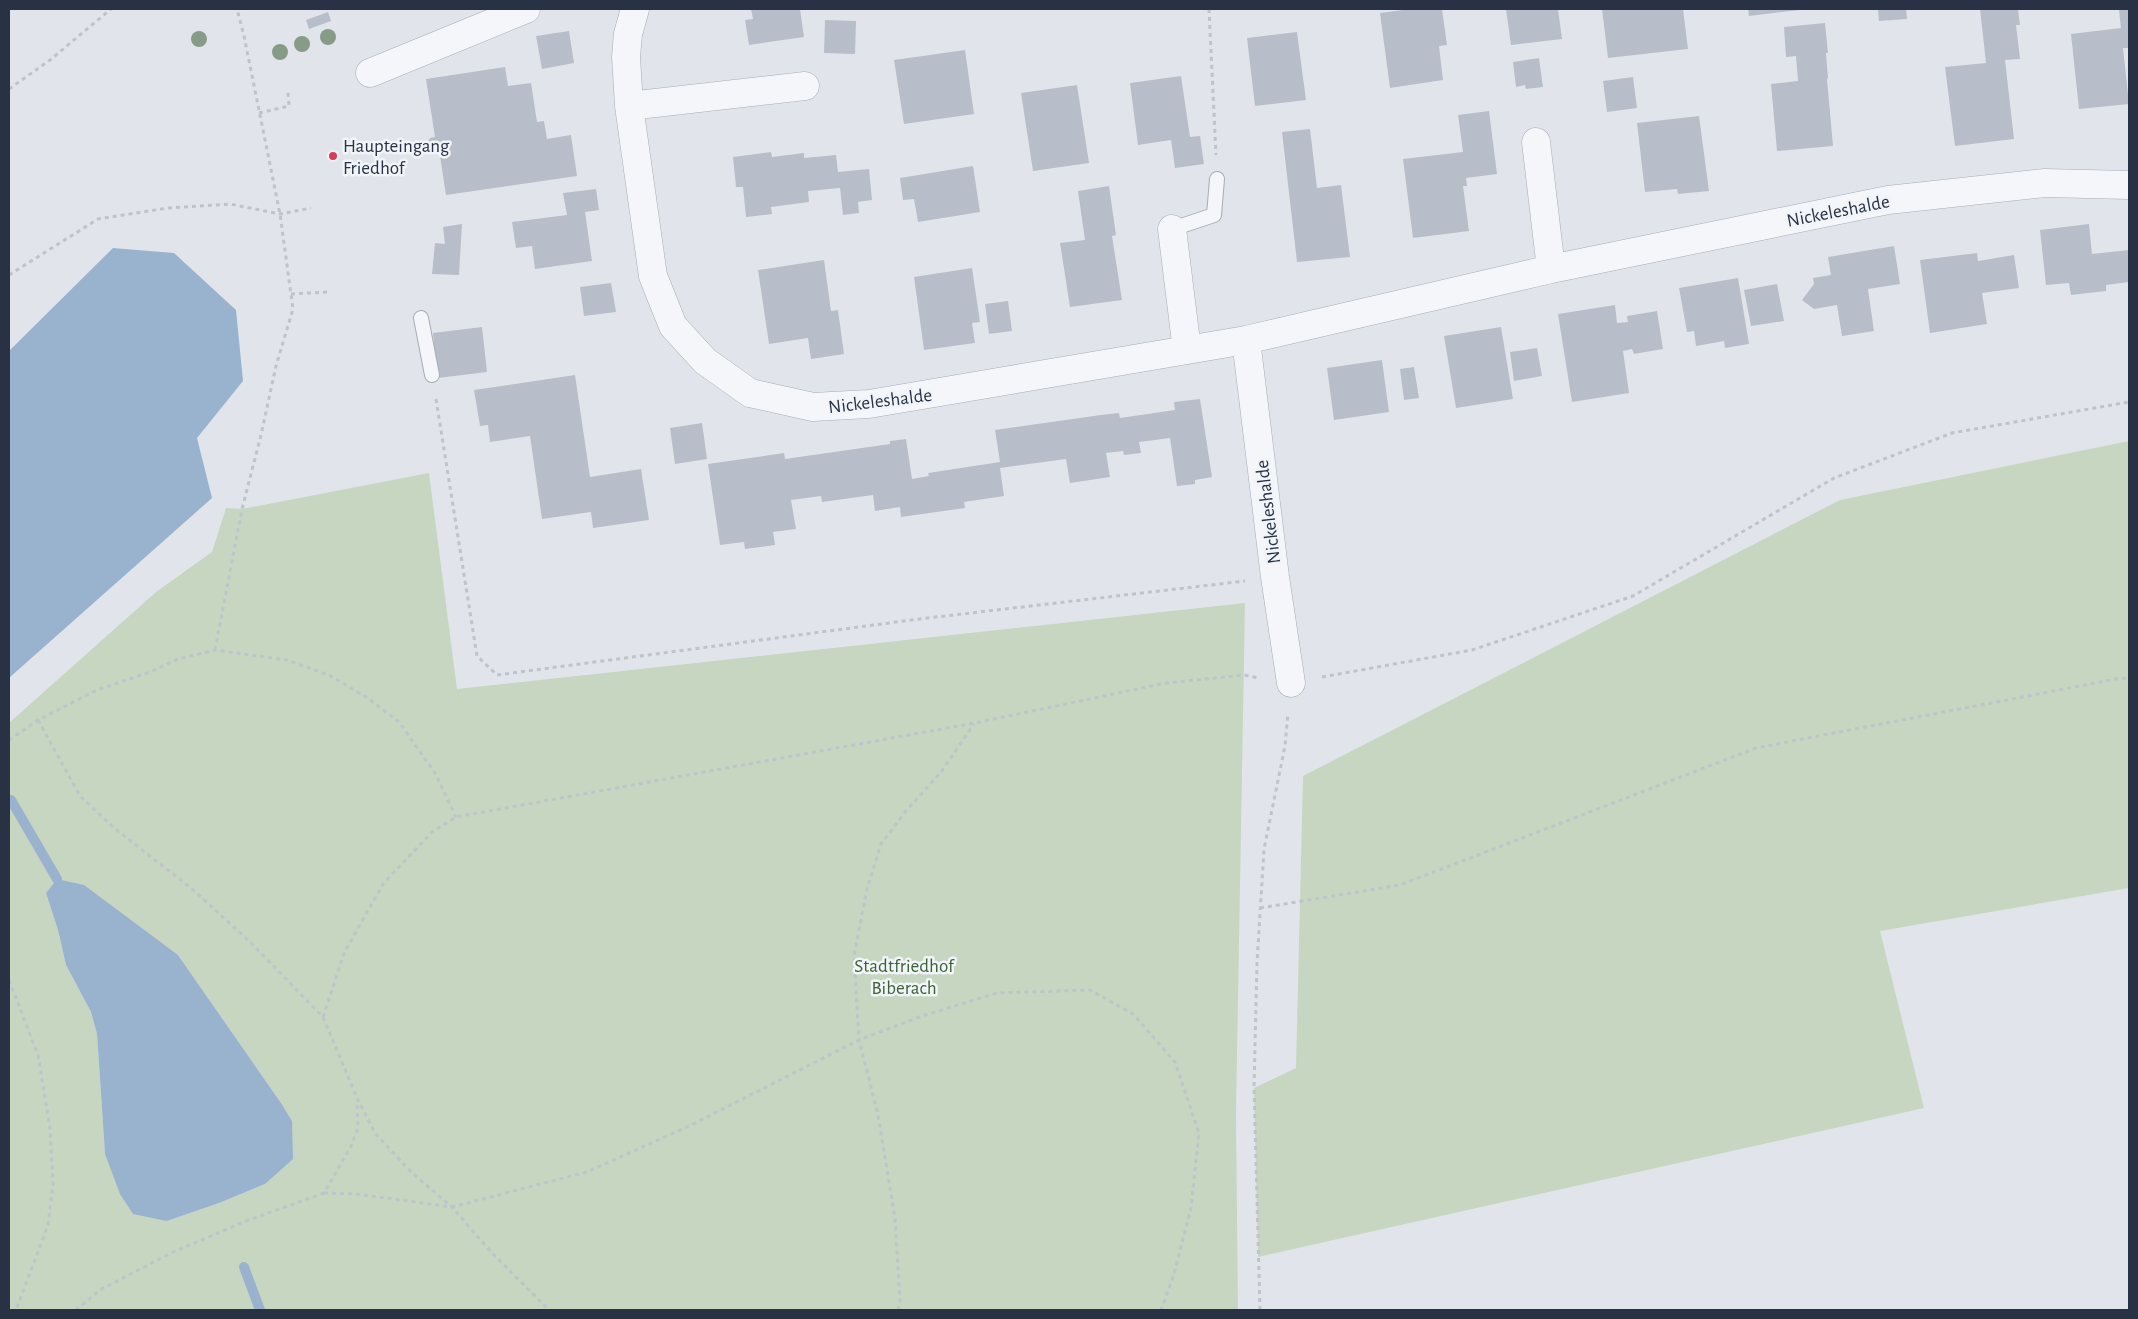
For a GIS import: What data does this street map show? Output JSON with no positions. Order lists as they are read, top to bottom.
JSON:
{
  "streets": {
    "street": ["Nickeleshalde"]
  },
  "parks": ["Stadtfriedhof Biberach"],
  "places": ["Haupteingang Friedhof"]
}
